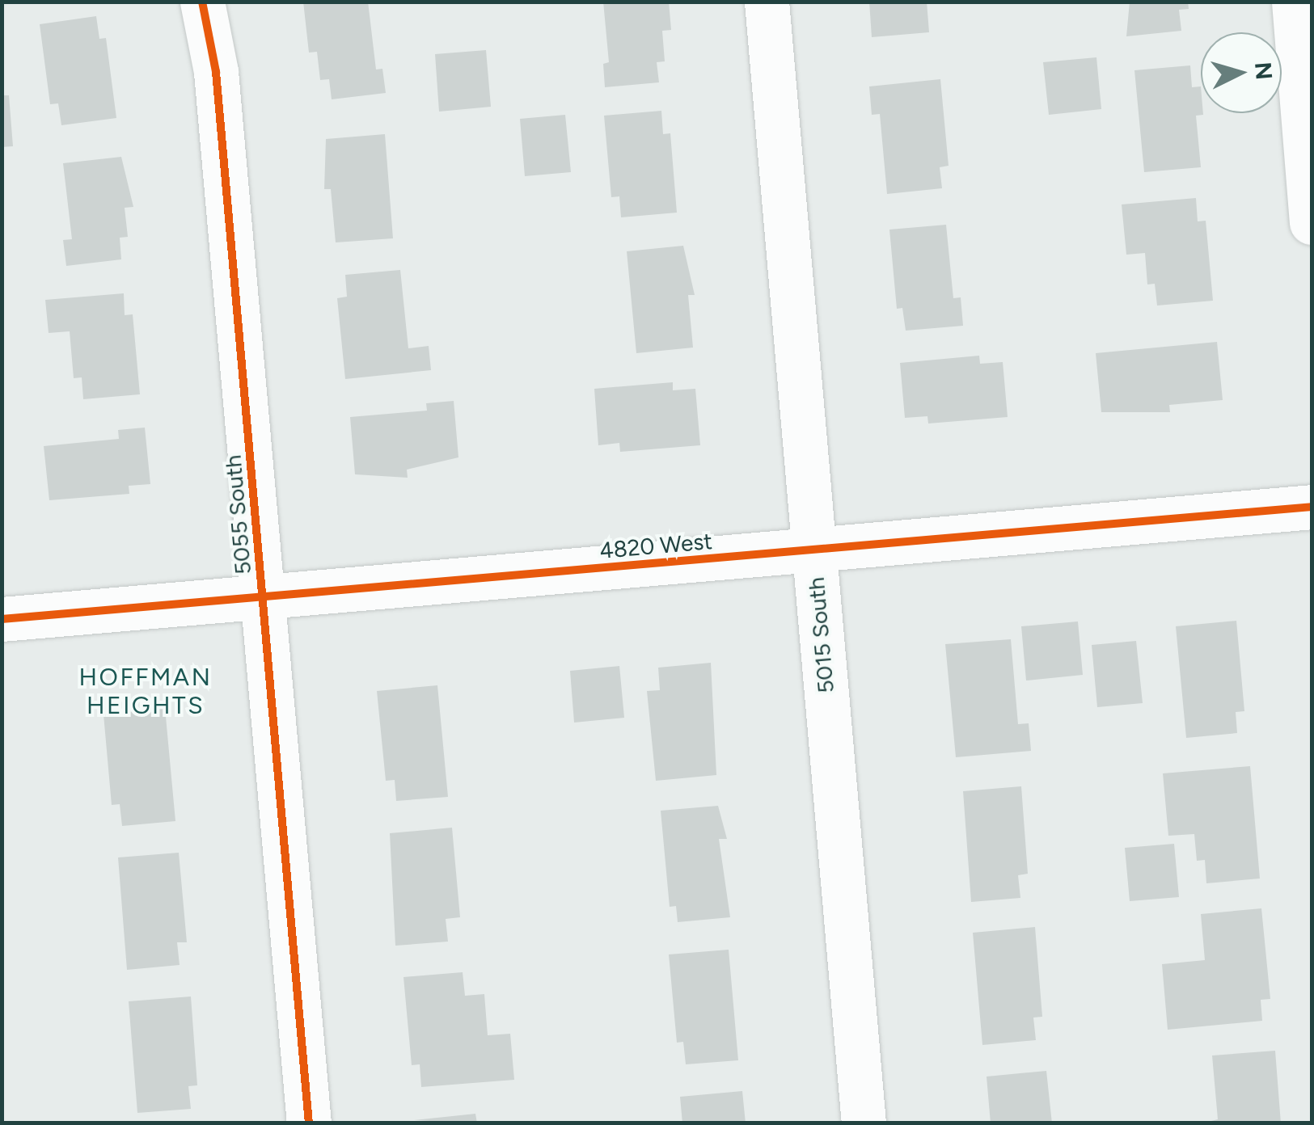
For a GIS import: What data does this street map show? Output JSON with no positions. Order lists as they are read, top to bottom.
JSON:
{
  "streets": {
    "street": ["5055 South", "4820 West", "5015 South"]
  },
  "crossings": [
    ["5055 South", "4820 West"],
    ["4820 West", "5015 South"]
  ],
  "districts": ["HOFFMAN HEIGHTS"],
  "north": "right"
}
